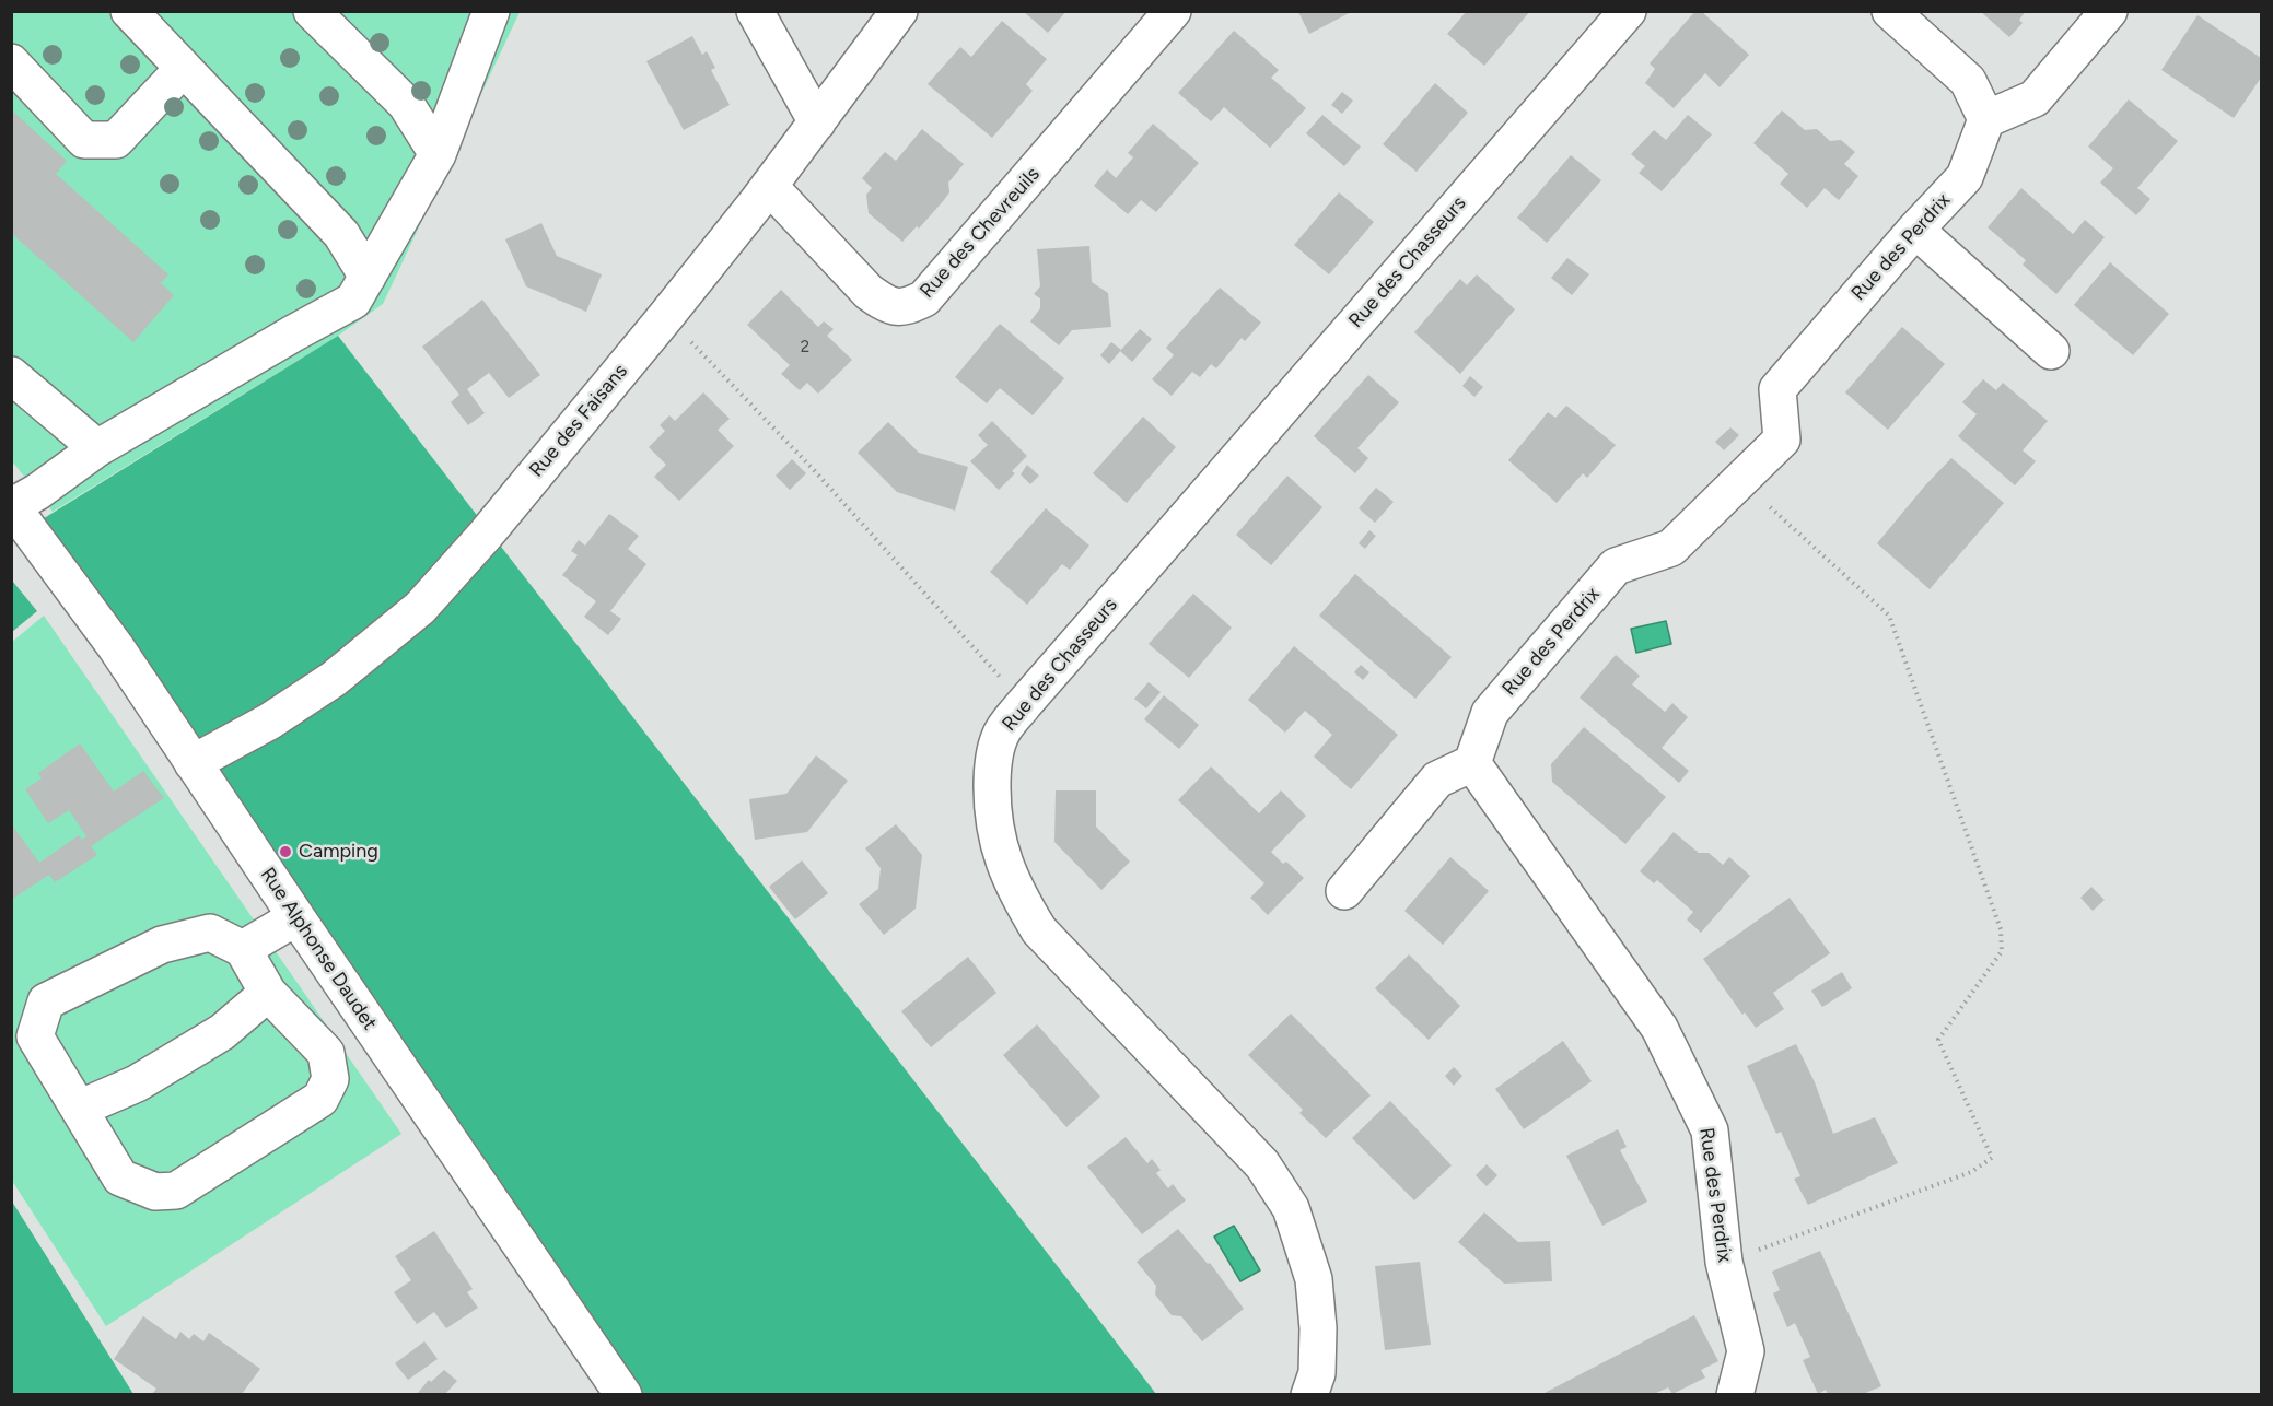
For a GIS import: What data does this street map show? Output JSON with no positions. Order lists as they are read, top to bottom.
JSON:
{
  "streets": {
    "street": [
      "Rue des Chevreuils",
      "Rue des Perdrix",
      "Rue des Chasseurs",
      "Rue des Faisans",
      "Rue Alphonse Daudet"
    ]
  },
  "crossings": [
    ["Rue des Chevreuils", "Rue des Faisans"],
    ["Rue des Faisans", "Rue Alphonse Daudet"]
  ],
  "places": ["Camping"],
  "house_numbers": ["2"]
}
